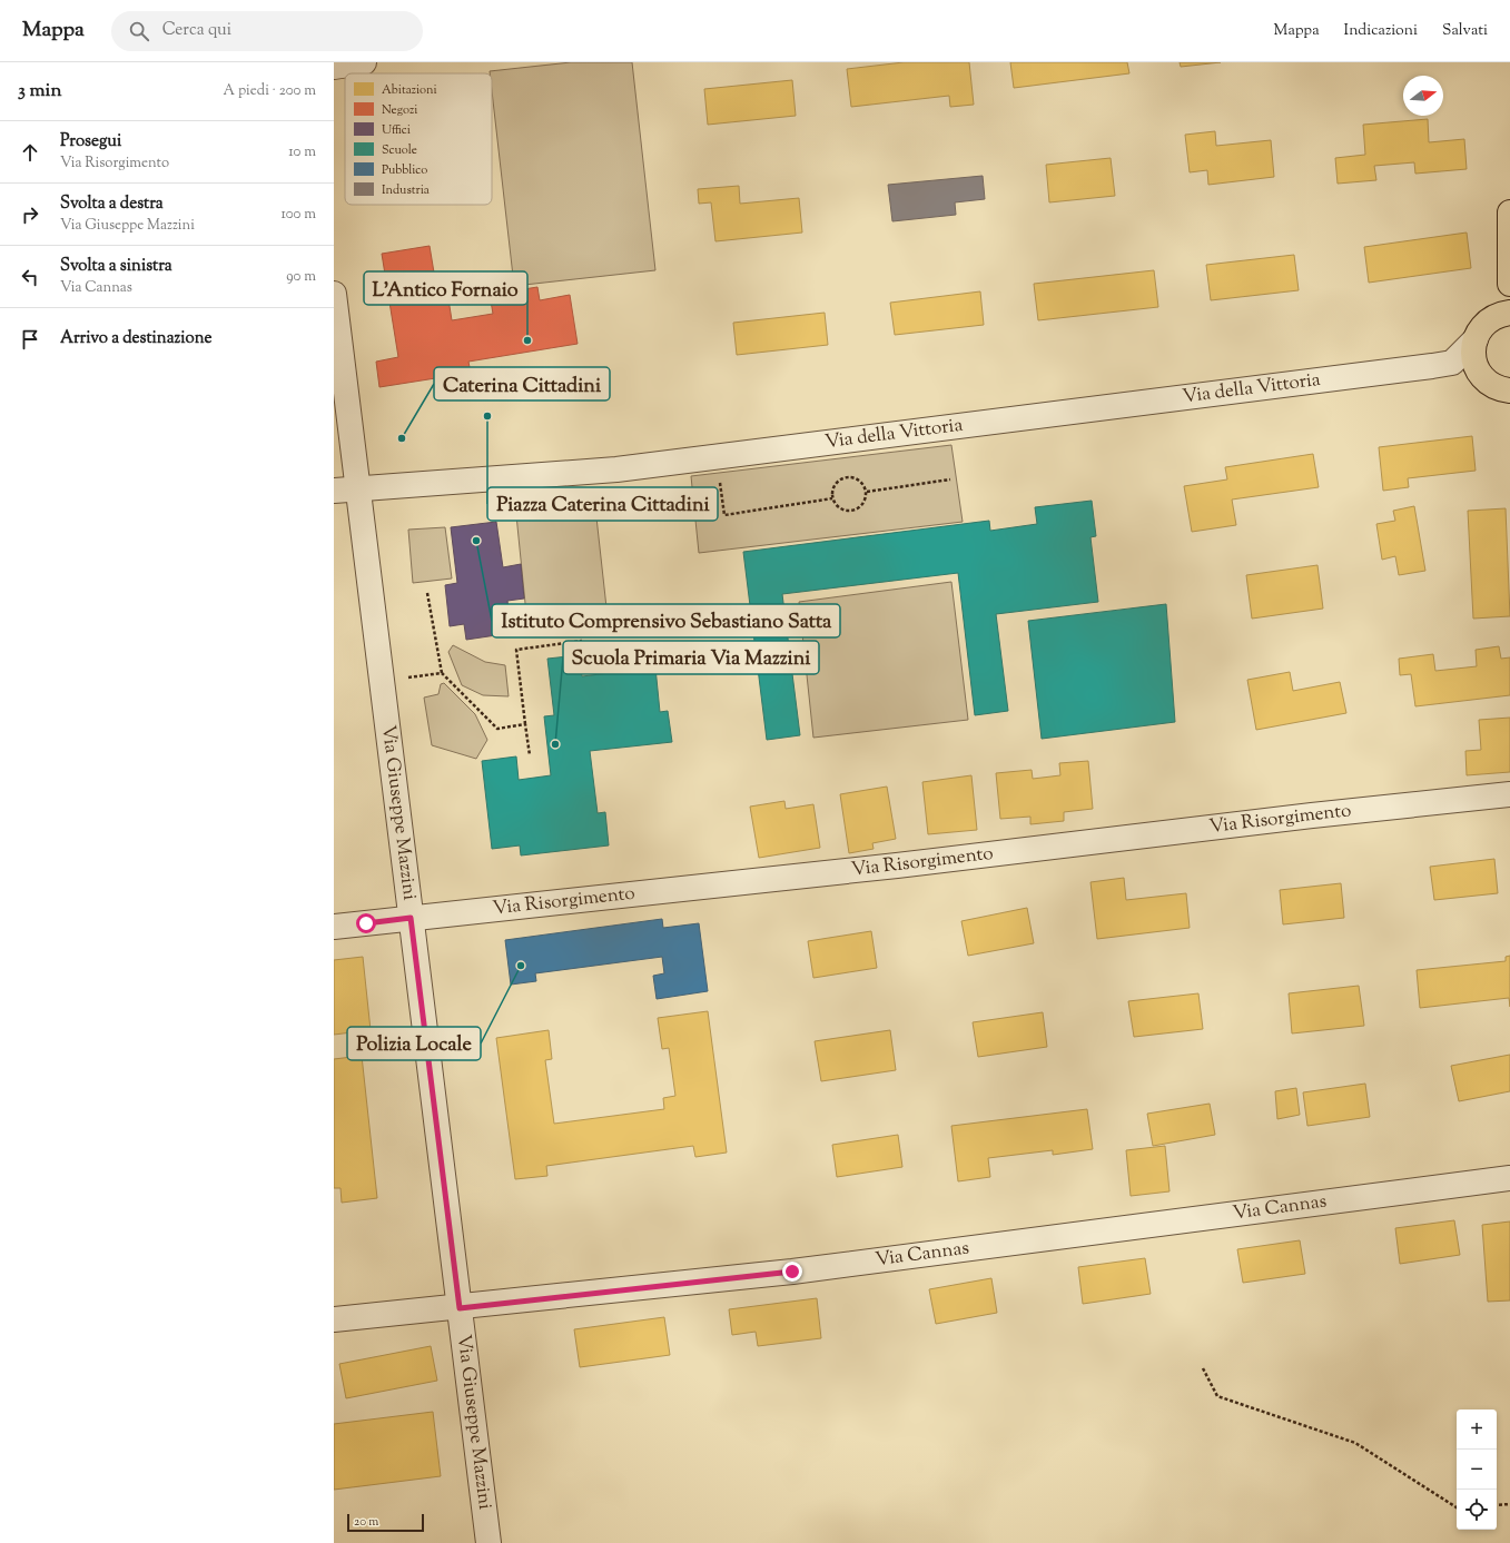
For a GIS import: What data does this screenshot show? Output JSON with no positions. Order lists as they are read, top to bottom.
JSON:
{
  "streets": {
    "street": [
      "Via della Vittoria",
      "Via Giuseppe Mazzini",
      "Via Risorgimento",
      "Via Cannas"
    ]
  },
  "crossings": [
    ["Via della Vittoria", "Via Giuseppe Mazzini"],
    ["Via Giuseppe Mazzini", "Via Risorgimento"],
    ["Via Giuseppe Mazzini", "Via Cannas"]
  ],
  "places": [
    "L'Antico Fornaio",
    "Piazza Caterina Cittadini",
    "Caterina Cittadini",
    "Istituto Comprensivo Sebastiano Satta",
    "Scuola Primaria Via Mazzini",
    "Polizia Locale"
  ],
  "legend": [
    "Abitazioni",
    "Negozi",
    "Uffici",
    "Scuole",
    "Pubblico",
    "Industria"
  ],
  "scale_bar": "20 m",
  "north": "right",
  "page": {
    "header": "Mappa",
    "search": "Cerca qui",
    "nav": ["Mappa", "Indicazioni", "Salvati"],
    "heading": ["3 min", "A piedi · 200 m"],
    "list": [
      ["Prosegui", "Via Risorgimento", "10 m"],
      ["Svolta a destra", "Via Giuseppe Mazzini", "100 m"],
      ["Svolta a sinistra", "Via Cannas", "90 m"],
      "Arrivo a destinazione"
    ],
    "map_buttons": ["+", "−"],
    "scale": "20 m"
  }
}
